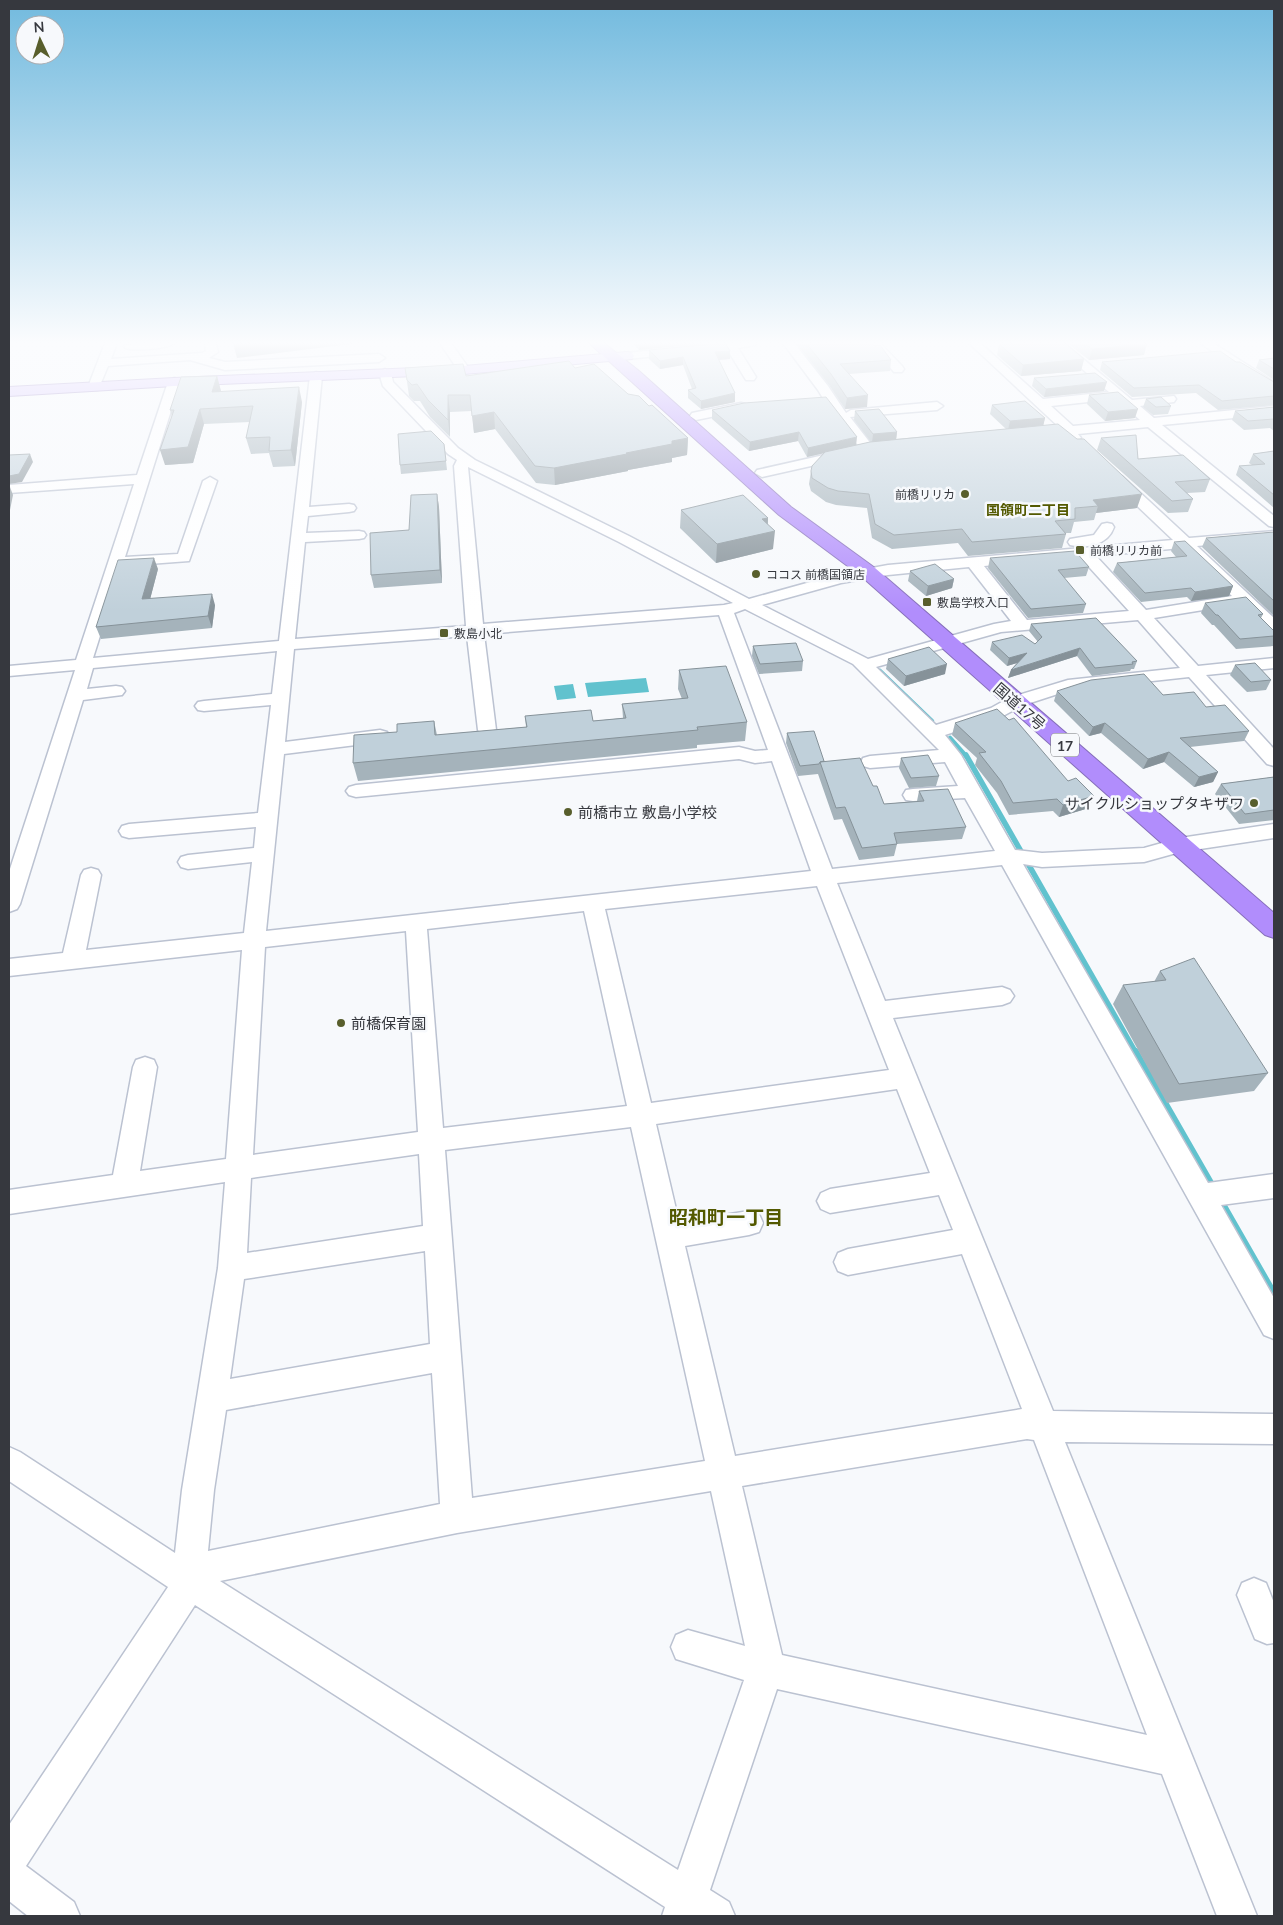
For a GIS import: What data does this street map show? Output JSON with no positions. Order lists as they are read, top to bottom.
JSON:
{
  "streets": {
    "highway": ["国道17号", "17"]
  },
  "districts": ["国領町二丁目", "昭和町一丁目"],
  "places": {
    "other": [
      "前橋リリカ",
      "ココス 前橋国領店",
      "サイクルショップタキザワ",
      "前橋市立 敷島小学校",
      "前橋保育園"
    ],
    "transit": ["前橋リリカ前", "敷島学校入口", "敷島小北"]
  },
  "north": "top"
}
